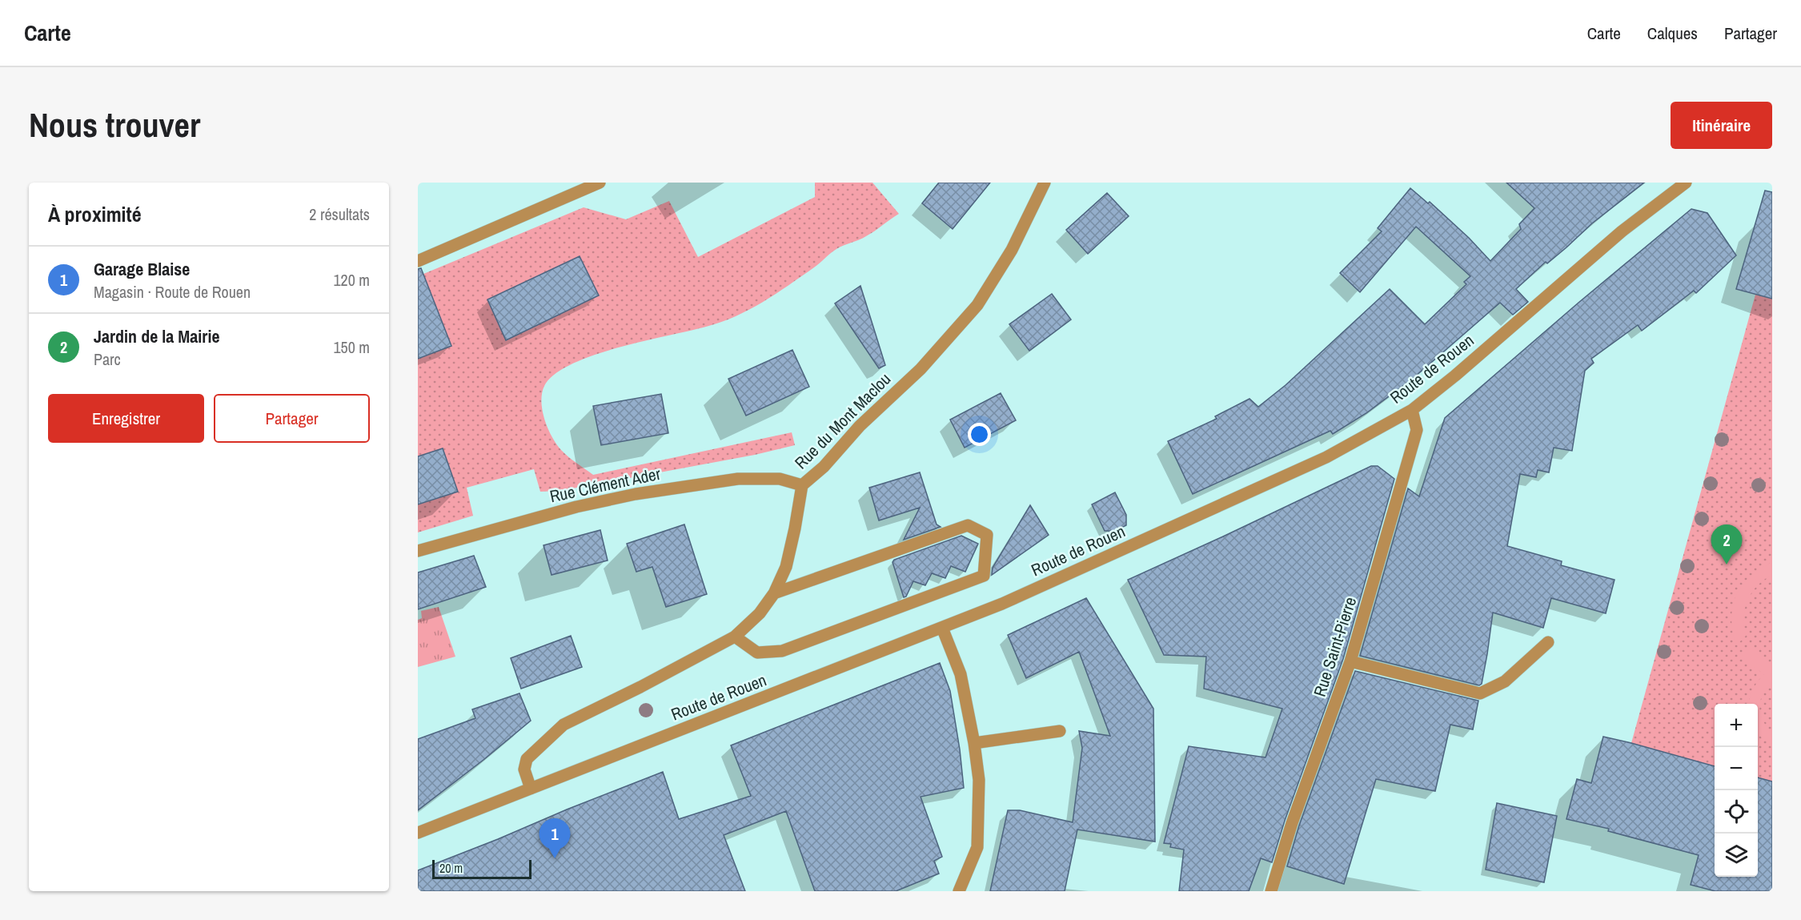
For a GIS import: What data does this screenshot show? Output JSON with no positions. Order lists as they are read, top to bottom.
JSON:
{
  "streets": {
    "street": [
      "Route de Rouen",
      "Rue du Mont Maclou",
      "Rue Clément Ader",
      "Rue Saint-Pierre"
    ]
  },
  "crossings": [
    ["Route de Rouen", "Rue du Mont Maclou"],
    ["Route de Rouen", "Rue Saint-Pierre"],
    ["Rue du Mont Maclou", "Rue Clément Ader"]
  ],
  "scale_bar": "20 m",
  "page": {
    "header": "Carte",
    "nav": ["Carte", "Calques", "Partager"],
    "buttons": [
      "Itinéraire",
      ["Enregistrer", "Partager"]
    ],
    "title": "Nous trouver",
    "heading": ["À proximité", "2 résultats"],
    "list": [
      {
        "mark": "1",
        "name": "Garage Blaise",
        "note": "Magasin · Route de Rouen",
        "value": "120 m"
      },
      {
        "mark": "2",
        "name": "Jardin de la Mairie",
        "note": "Parc",
        "value": "150 m"
      }
    ],
    "pins": ["2", "1"],
    "map_buttons": ["+", "−"],
    "scale": "20 m"
  }
}
